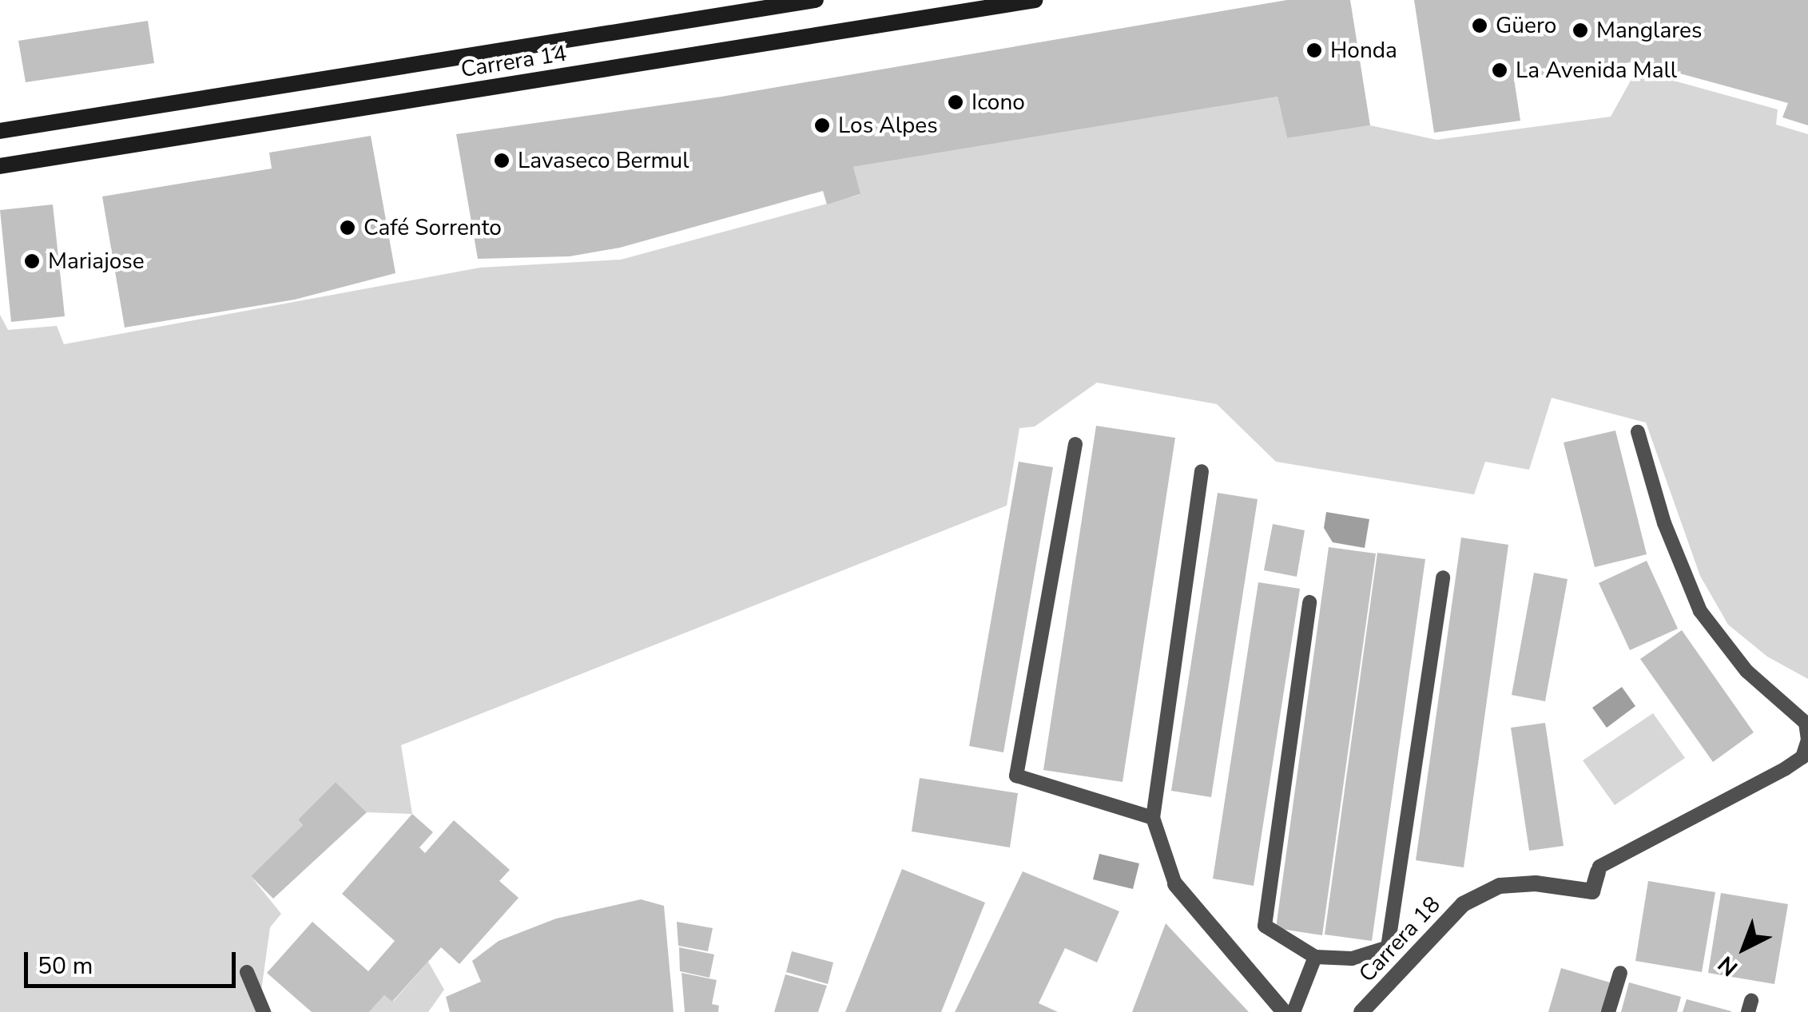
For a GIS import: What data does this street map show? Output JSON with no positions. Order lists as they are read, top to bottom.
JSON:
{
  "streets": {
    "main road": ["Carrera 14"],
    "street": ["Carrera 18"]
  },
  "places": [
    "Güero",
    "Manglares",
    "Honda",
    "La Avenida Mall",
    "Icono",
    "Los Alpes",
    "Lavaseco Bermul",
    "Café Sorrento",
    "Mariajose"
  ],
  "scale_bar": "50 m",
  "north": "bottom left"
}
